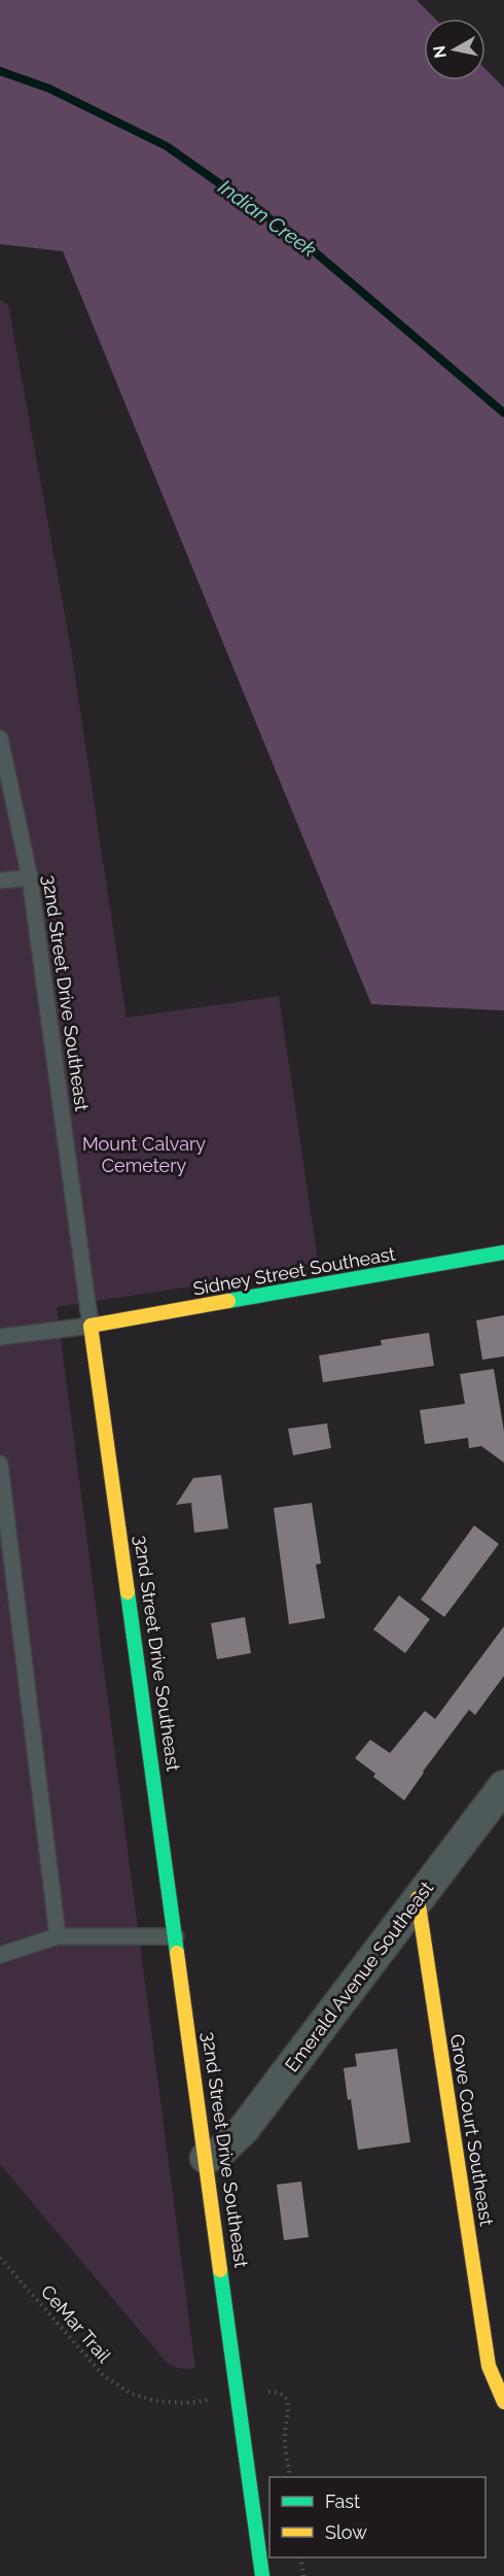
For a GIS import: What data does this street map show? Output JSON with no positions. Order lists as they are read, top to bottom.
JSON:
{
  "streets": {
    "street": [
      "32nd Street Drive Southeast",
      "Sidney Street Southeast",
      "Emerald Avenue Southeast",
      "Grove Court Southeast"
    ],
    "path": ["CeMar Trail"]
  },
  "crossings": [
    ["32nd Street Drive Southeast", "Sidney Street Southeast"],
    ["32nd Street Drive Southeast", "Emerald Avenue Southeast"],
    ["Emerald Avenue Southeast", "Grove Court Southeast"]
  ],
  "water": ["Indian Creek"],
  "parks": ["Mount Calvary Cemetery"],
  "legend": ["Fast", "Slow"],
  "north": "left"
}
